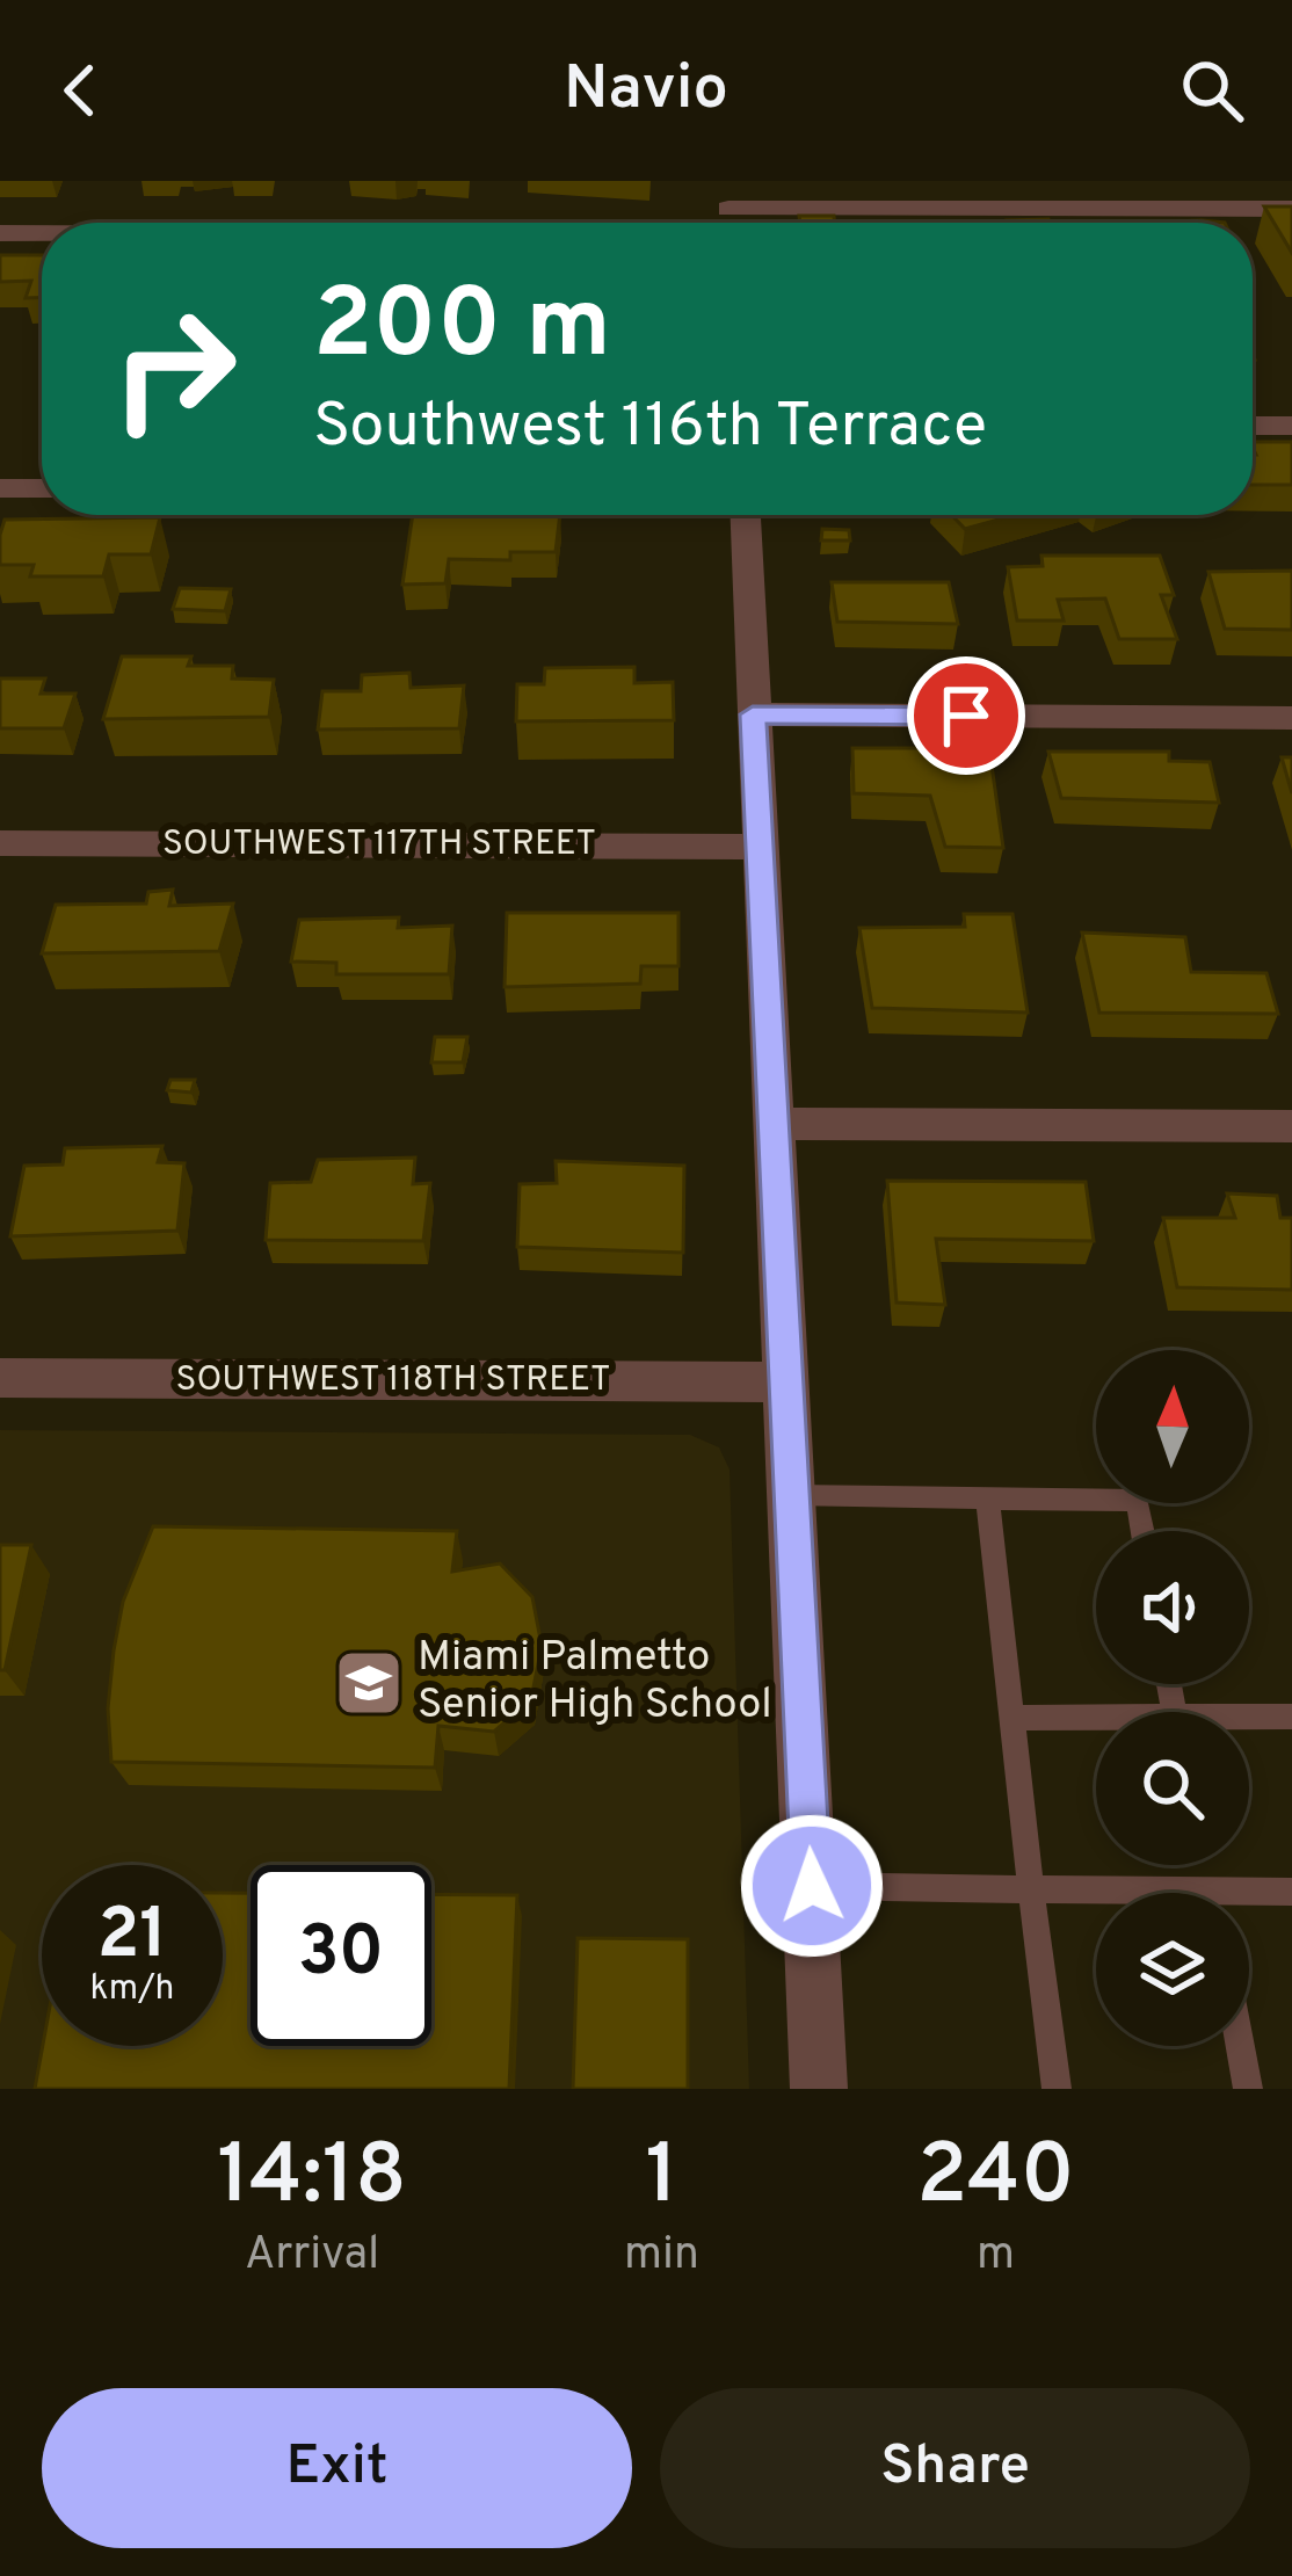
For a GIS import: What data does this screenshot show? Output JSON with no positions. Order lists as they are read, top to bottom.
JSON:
{
  "streets": {
    "street": ["SOUTHWEST 117TH STREET", "SOUTHWEST 118TH STREET"]
  },
  "places": {
    "school or university": ["Miami Palmetto Senior High School"]
  },
  "north": "top",
  "page": {
    "header": "Navio",
    "turn": ["200 m", "Southwest 116th Terrace"],
    "speed": "21 km/h",
    "limit": "30",
    "eta": [
      "14:18",
      "Arrival",
      "1",
      "min",
      "240",
      "m"
    ],
    "buttons": ["Exit", "Share"]
  }
}
